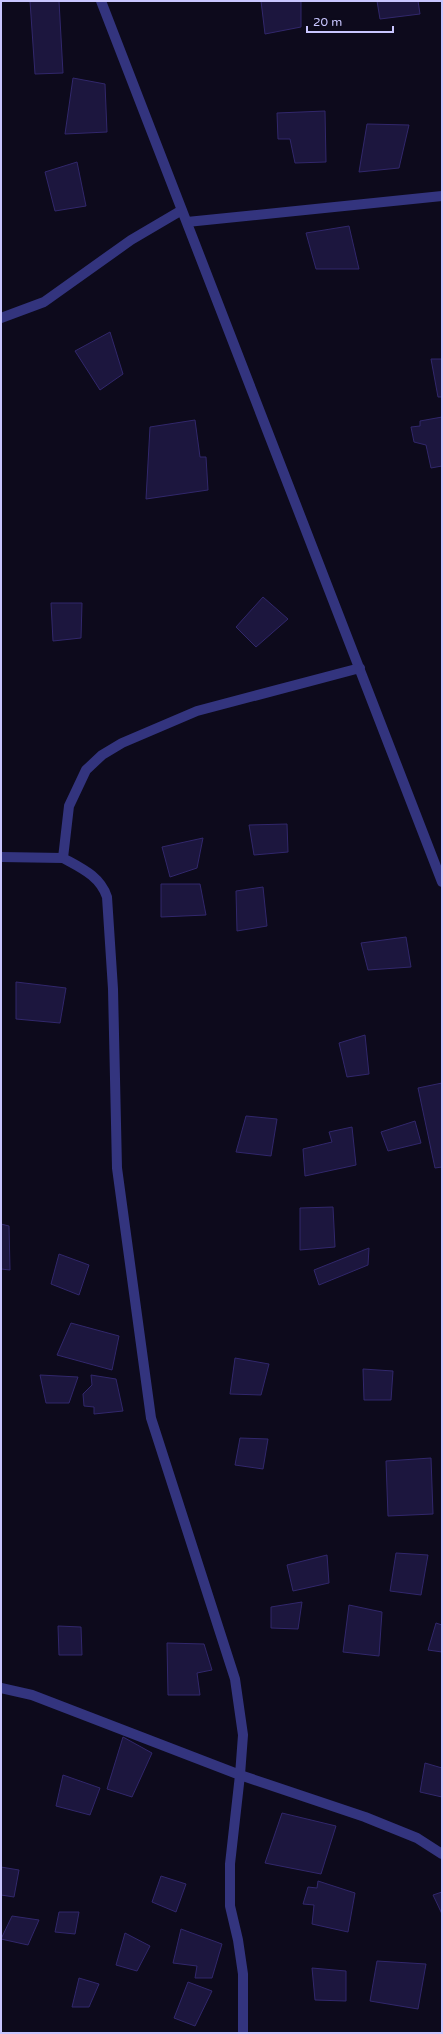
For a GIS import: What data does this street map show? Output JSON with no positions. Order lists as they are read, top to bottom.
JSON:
{
  "scale_bar": "20 m"
}
